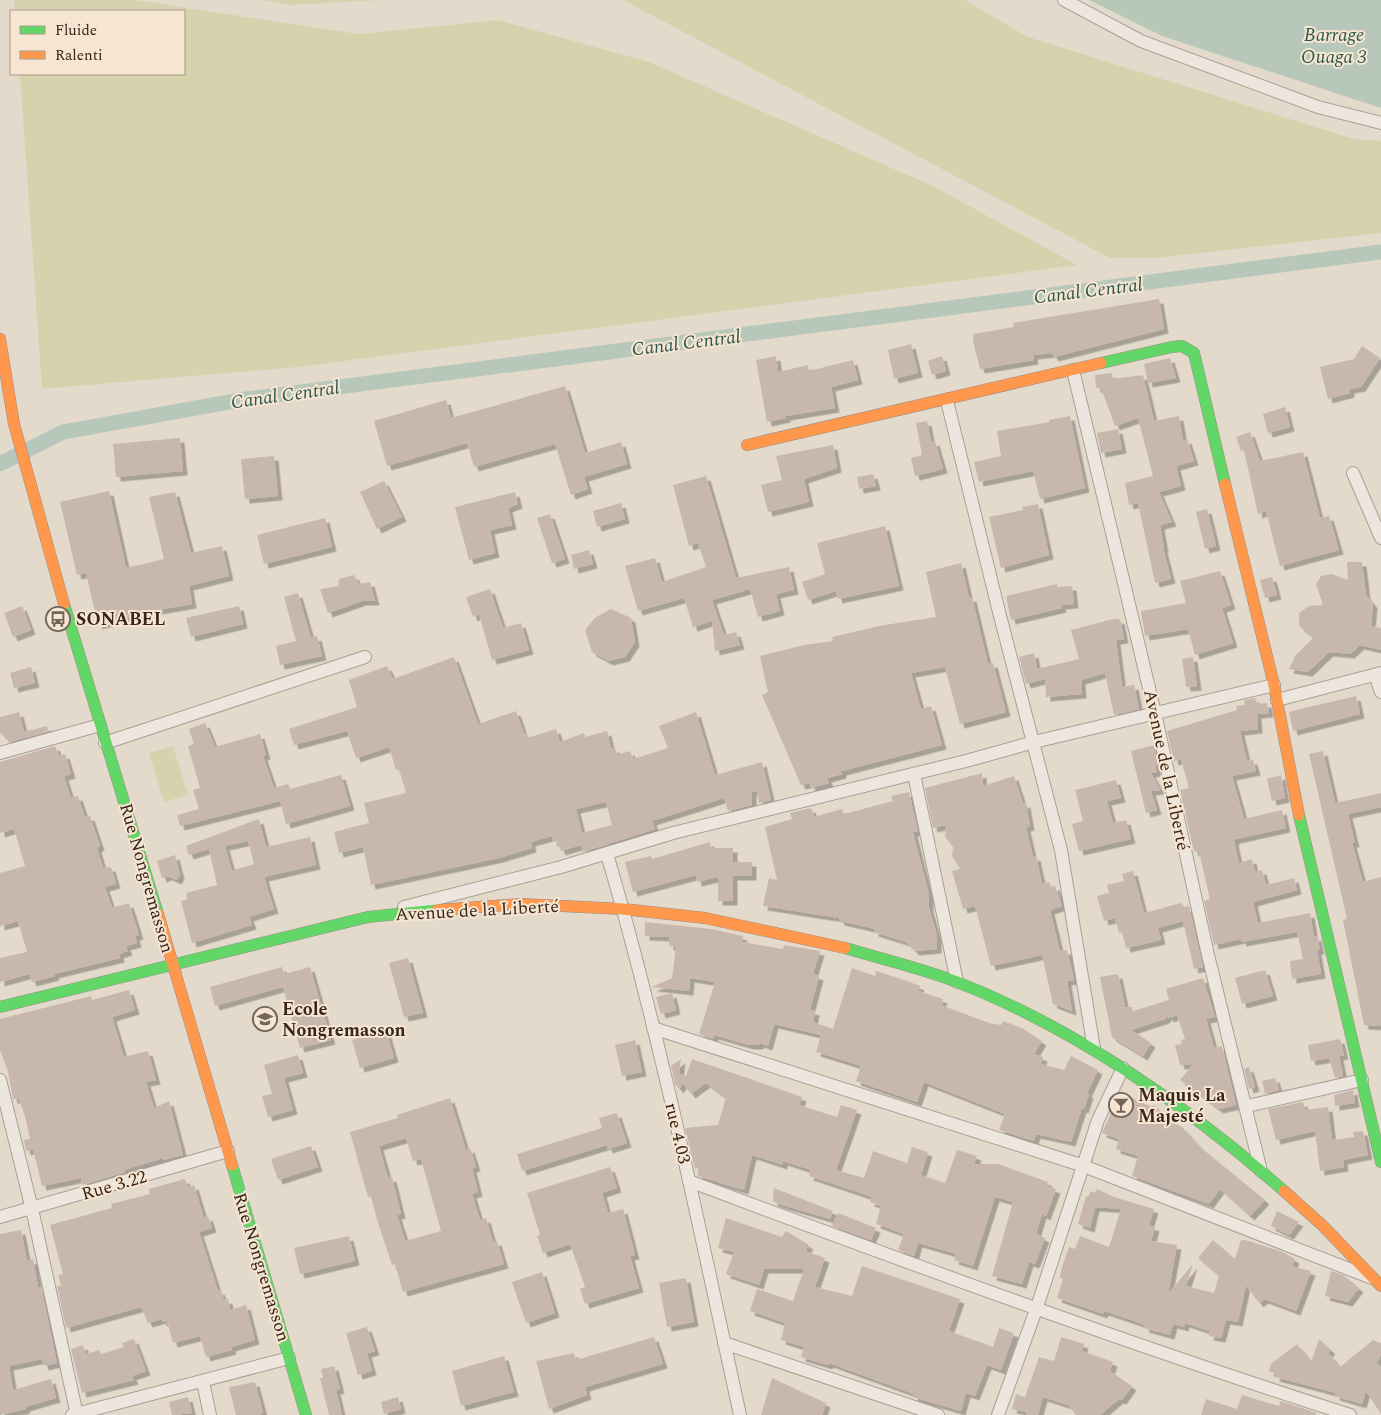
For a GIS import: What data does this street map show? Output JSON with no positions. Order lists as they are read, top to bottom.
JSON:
{
  "streets": {
    "street": [
      "Avenue de la Liberté",
      "Rue Nongremasson",
      "rue 4.03",
      "Rue 3.22"
    ]
  },
  "crossings": [
    ["Avenue de la Liberté", "Rue Nongremasson"],
    ["Avenue de la Liberté", "rue 4.03"],
    ["Rue Nongremasson", "Rue 3.22"]
  ],
  "water": ["Barrage Ouaga 3", "Canal Central"],
  "places": {
    "bus stop": ["SONABEL"],
    "school or university": ["Ecole Nongremasson"],
    "bar": ["Maquis La Majesté"]
  },
  "legend": ["Fluide", "Ralenti"]
}
